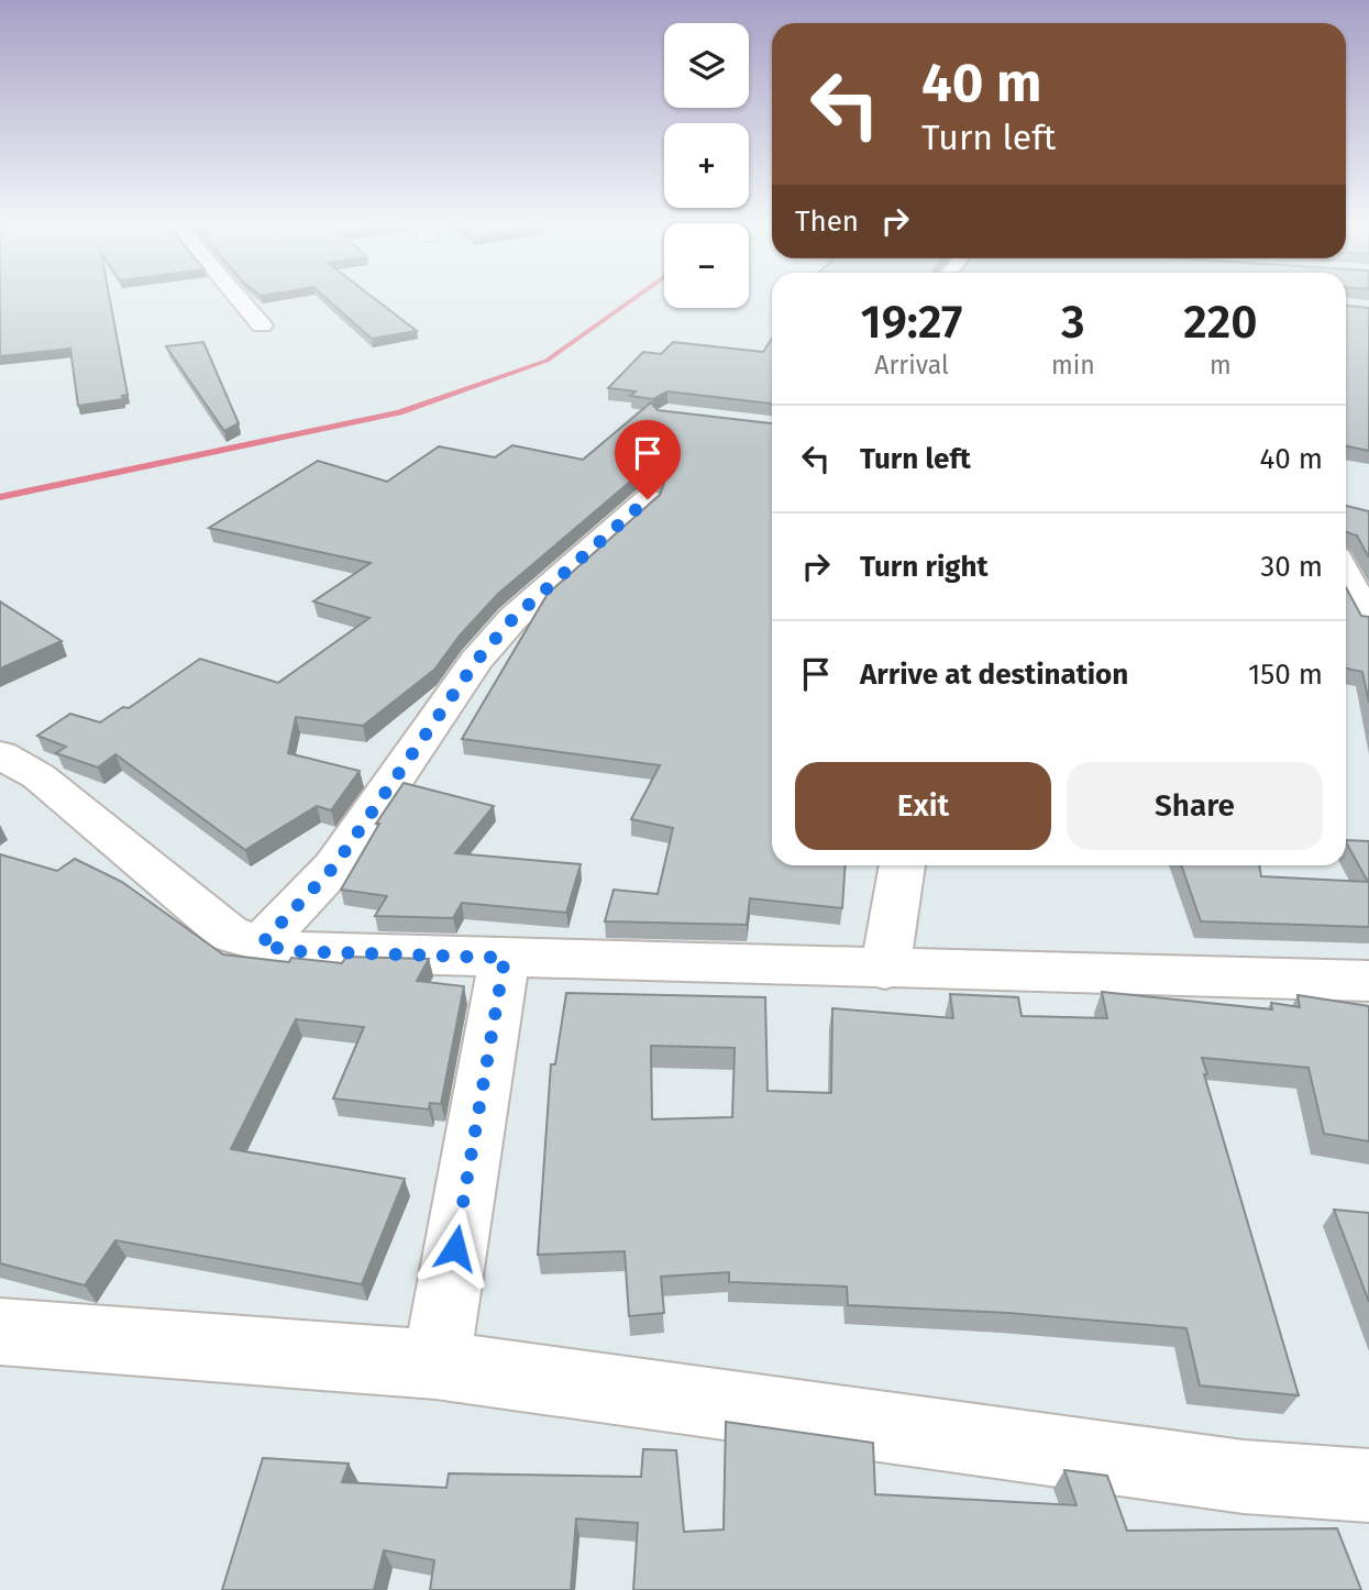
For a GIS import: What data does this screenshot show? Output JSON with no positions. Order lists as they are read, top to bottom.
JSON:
{
  "page": {
    "map_buttons": ["+", "−"],
    "turn": ["40 m", "Turn left"],
    "then": "Then",
    "eta": [
      "19:27",
      "Arrival",
      "3",
      "min",
      "220",
      "m"
    ],
    "list": [
      {
        "name": "Turn left",
        "value": "40 m"
      },
      {
        "name": "Turn right",
        "value": "30 m"
      },
      {
        "name": "Arrive at destination",
        "value": "150 m"
      }
    ],
    "buttons": ["Exit", "Share"]
  }
}
